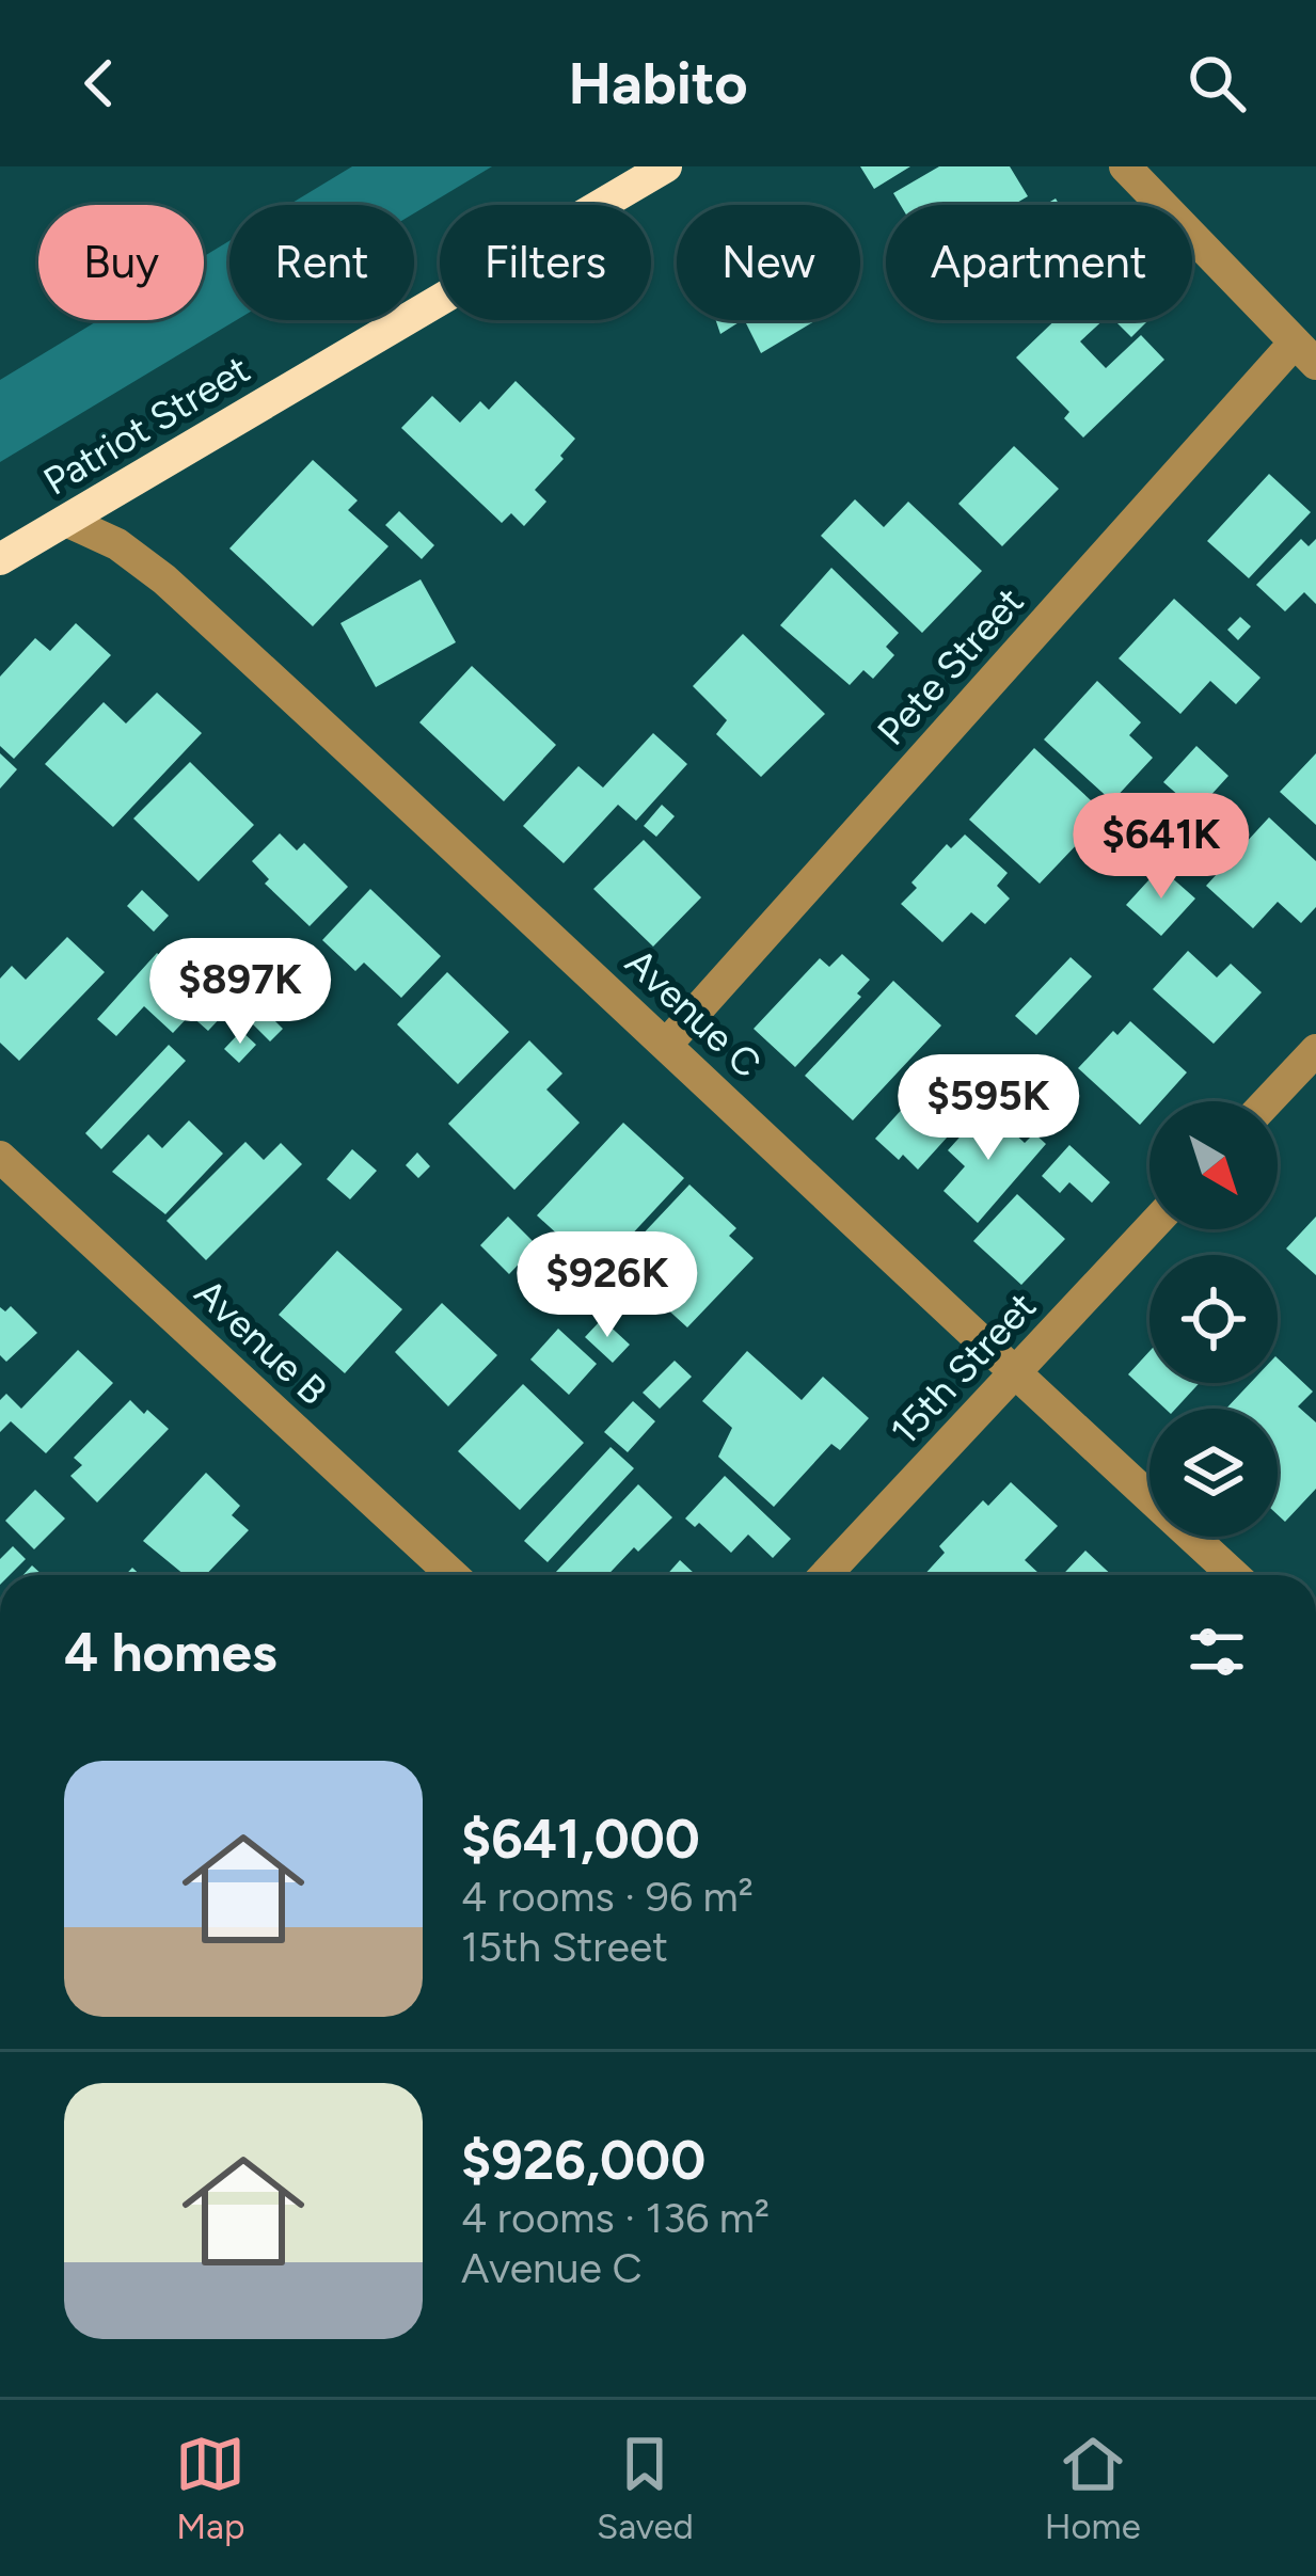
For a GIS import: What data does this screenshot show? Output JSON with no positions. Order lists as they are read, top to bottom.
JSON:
{
  "streets": {
    "main road": ["Patriot Street"],
    "street": [
      "Pete Street",
      "Avenue C",
      "Avenue B",
      "15th Street"
    ]
  },
  "crossings": [
    ["Patriot Street", "Avenue C"],
    ["Pete Street", "Avenue C"],
    ["Avenue C", "15th Street"]
  ],
  "north": "bottom right",
  "page": {
    "header": "Habito",
    "chip": [
      "Buy",
      "Rent",
      "Filters",
      "New",
      "Apartment"
    ],
    "price": [
      "$641K",
      "$897K",
      "$595K",
      "$926K"
    ],
    "heading": "4 homes",
    "list": [
      {
        "name": "$641,000",
        "note": "4 rooms · 96 m² · 15th Street"
      },
      {
        "name": "$926,000",
        "note": "4 rooms · 136 m² · Avenue C"
      }
    ],
    "tabs": ["Map", "Saved", "Home"]
  }
}
